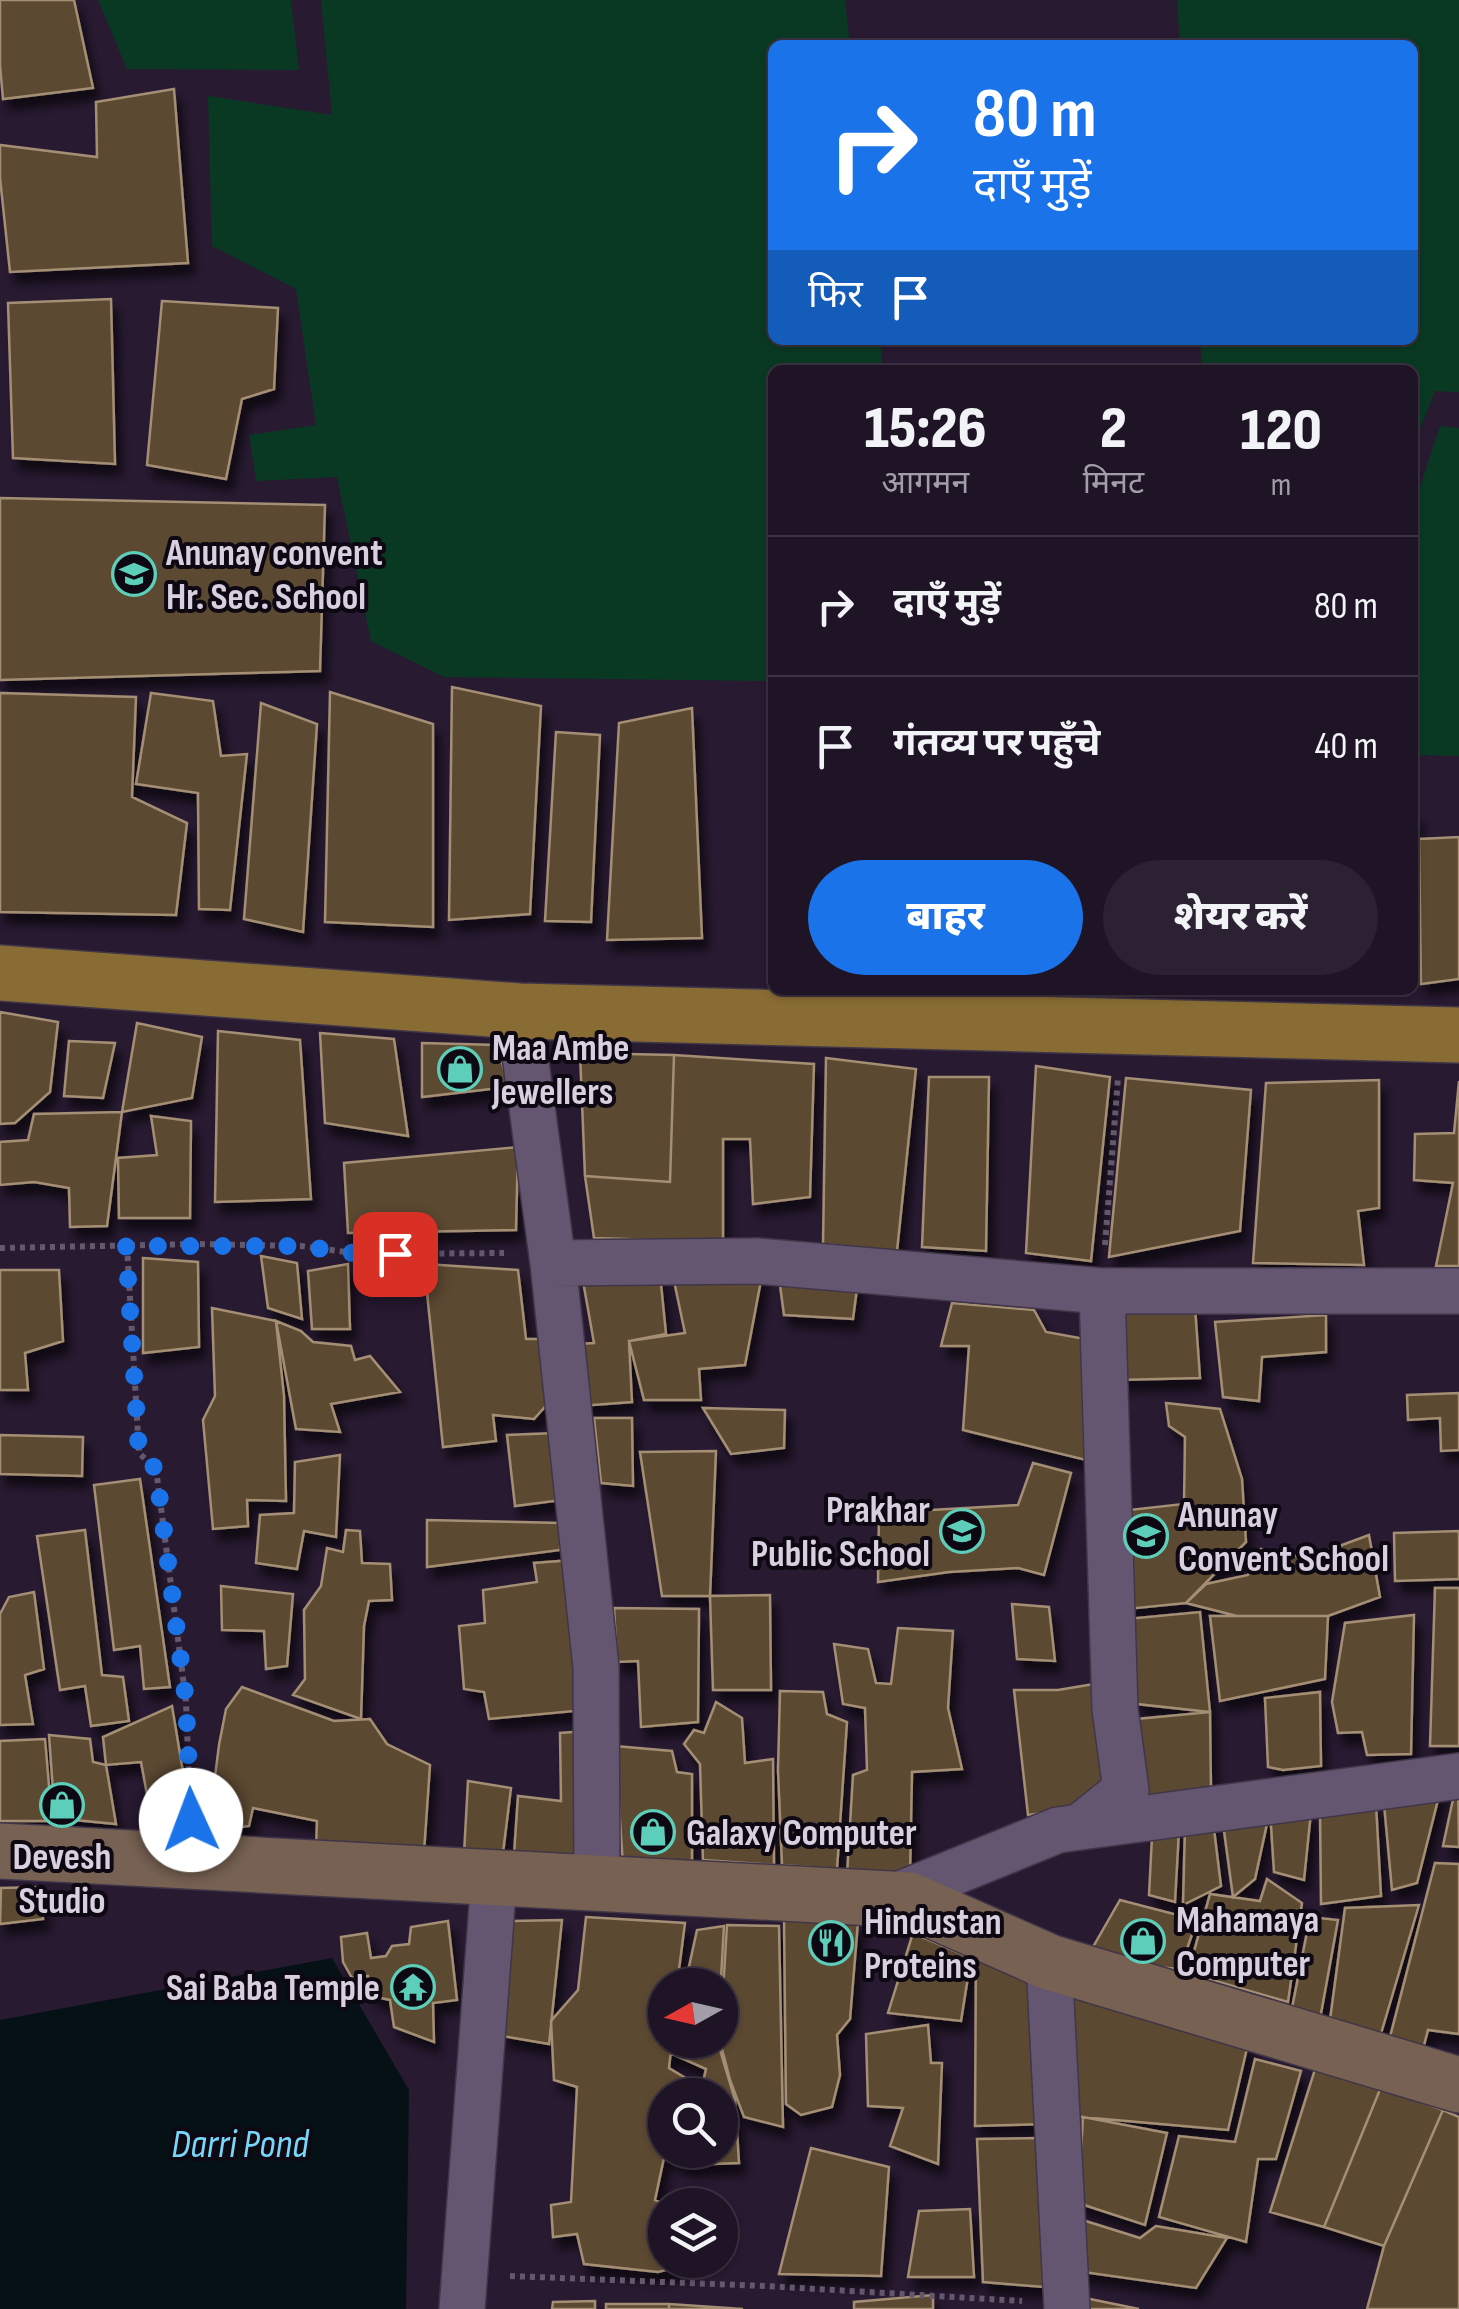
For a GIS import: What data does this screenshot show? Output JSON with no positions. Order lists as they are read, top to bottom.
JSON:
{
  "water": ["Darri Pond"],
  "places": {
    "school or university": ["Anunay convent Hr. Sec. School", "Prakhar Public School", "Anunay Convent School"],
    "shop": [
      "Maa Ambe Jewellers",
      "Devesh Studio",
      "Galaxy Computer",
      "Mahamaya Computer"
    ],
    "restaurant": ["Hindustan Proteins"],
    "temple": ["Sai Baba Temple"]
  },
  "north": "left",
  "page": {
    "turn": ["80 m", "दाएँ मुड़ें"],
    "then": "फिर",
    "eta": [
      "15:26",
      "आगमन",
      "2",
      "मिनट",
      "120",
      "m"
    ],
    "list": [
      {
        "name": "दाएँ मुड़ें",
        "value": "80 m"
      },
      {
        "name": "गंतव्य पर पहुँचे",
        "value": "40 m"
      }
    ],
    "buttons": ["बाहर", "शेयर करें"]
  }
}
